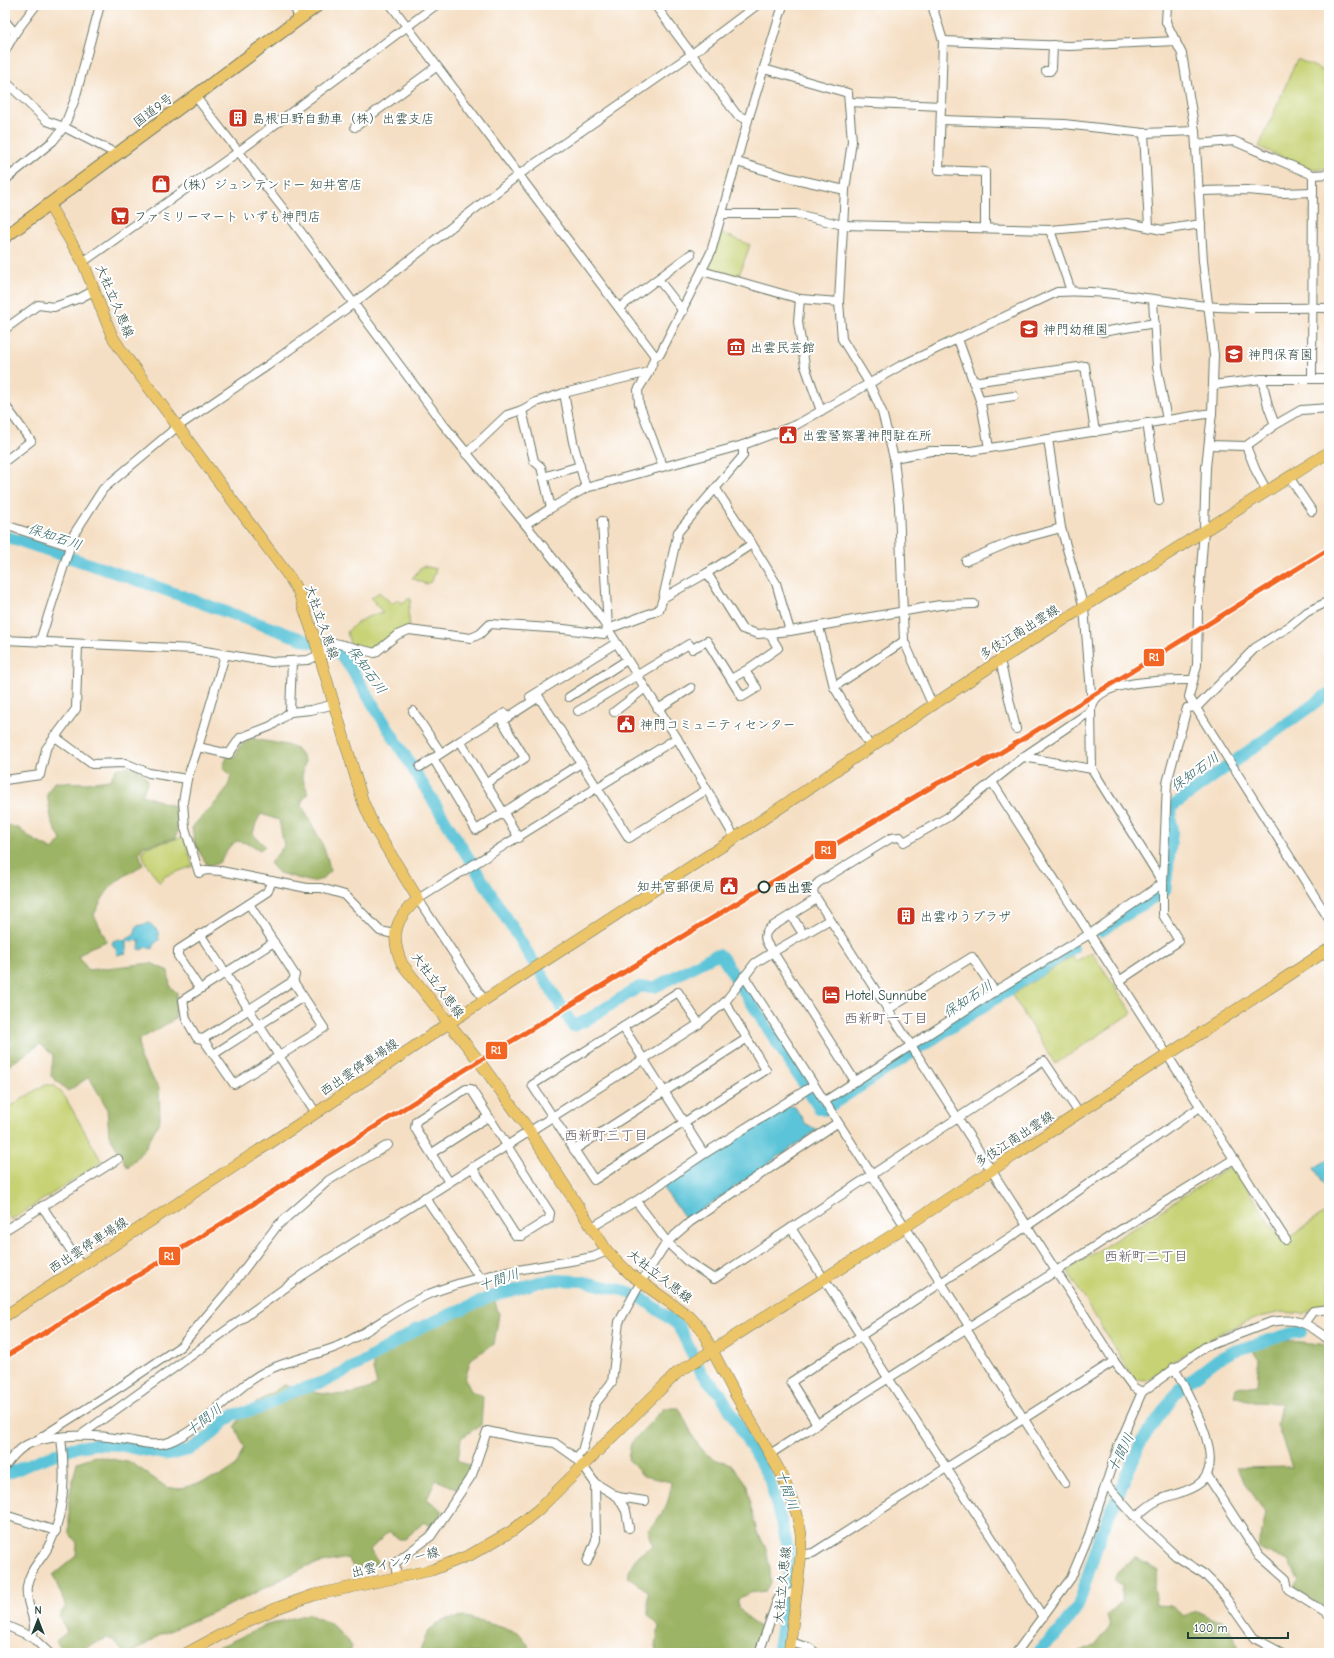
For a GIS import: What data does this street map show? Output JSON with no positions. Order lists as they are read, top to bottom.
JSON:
{
  "streets": {
    "highway": ["国道9号"],
    "main road": [
      "大社立久恵線",
      "多伎江南出雲線",
      "西出雲停車場線",
      "出雲インター線"
    ]
  },
  "crossings": [
    ["国道9号", "大社立久恵線"],
    ["大社立久恵線", "多伎江南出雲線"],
    ["大社立久恵線", "西出雲停車場線"],
    ["大社立久恵線", "出雲インター線"],
    ["多伎江南出雲線", "西出雲停車場線"],
    ["多伎江南出雲線", "出雲インター線"]
  ],
  "districts": ["西新町一丁目", "西新町三丁目", "西新町二丁目"],
  "water": ["保知石川", "十間川"],
  "places": {
    "building": ["島根日野自動車（株）出雲支店", "出雲ゆうプラザ"],
    "shop": ["（株）ジュンテンドー 知井宮店"],
    "supermarket": ["ファミリーマート いずも神門店"],
    "school or university": ["神門幼稚園", "神門保育園"],
    "museum": ["出雲民芸館"],
    "public building": ["出雲警察署神門駐在所", "神門コミュニティセンター", "知井宮郵便局"],
    "other": ["西出雲"],
    "hotel": ["Hotel Sunnube"]
  },
  "lines": ["transit line R1"],
  "scale_bar": "100 m",
  "north": "top"
}
